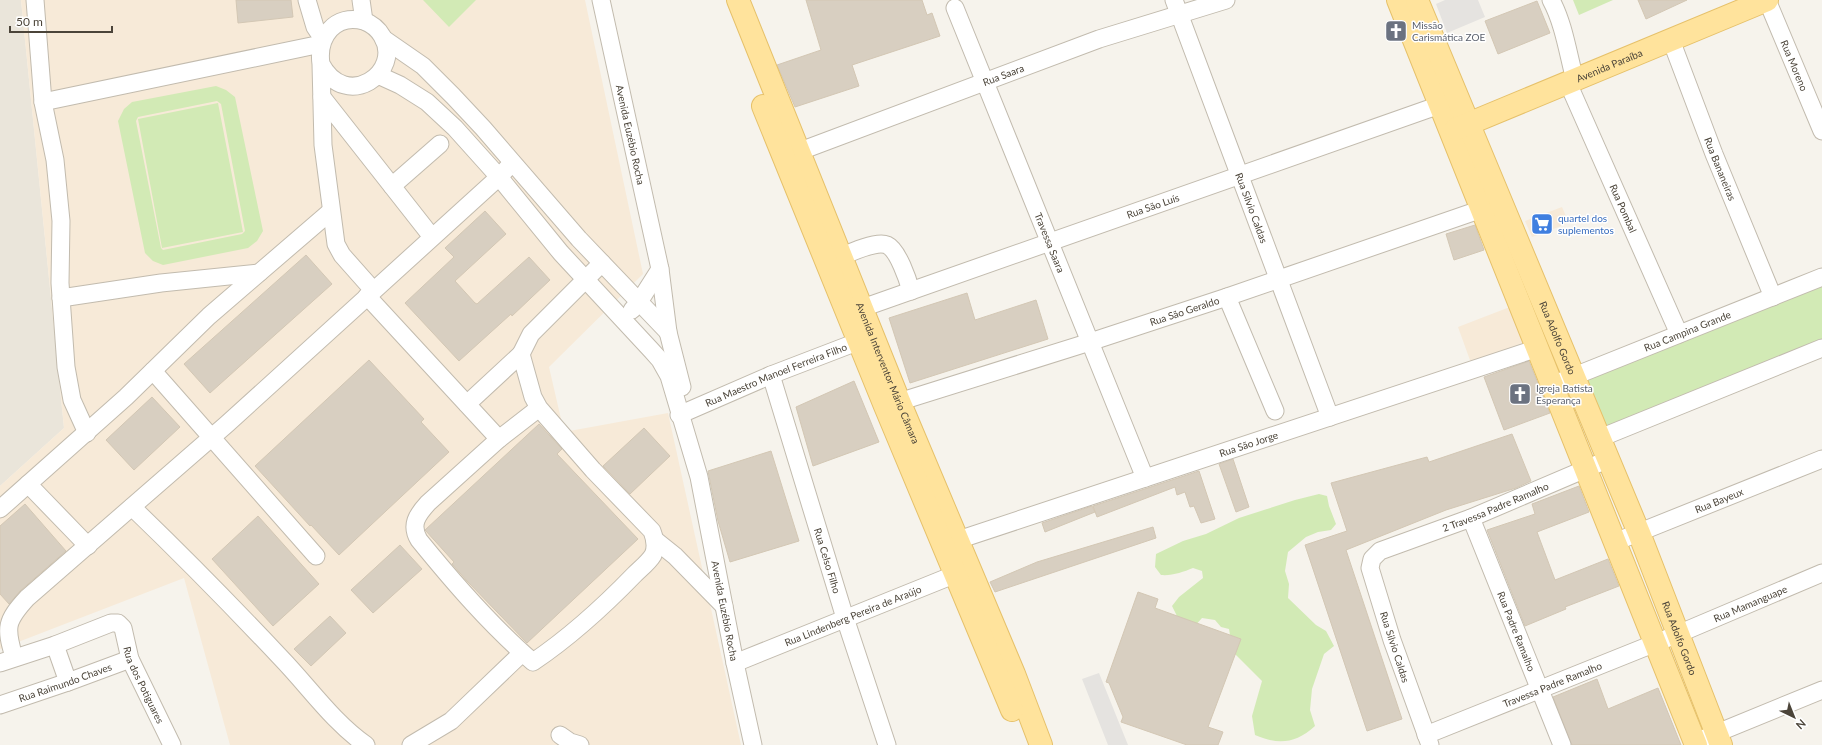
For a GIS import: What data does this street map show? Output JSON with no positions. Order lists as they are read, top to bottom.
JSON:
{
  "streets": {
    "main road": ["Avenida Paraíba", "Rua Adolfo Gordo", "Avenida Interventor Mário Câmara"],
    "street": [
      "Rua Moreno",
      "Rua Saara",
      "Avenida Euzébio Rocha",
      "Rua Bananeiras",
      "Rua São Luís",
      "Rua Silvio Caldas",
      "Rua Pombal",
      "Travessa Saara",
      "Rua São Geraldo",
      "Rua Campina Grande",
      "Rua Maestro Manoel Ferreira Filho",
      "Rua São Jorge",
      "Rua Bayeux",
      "2 Travessa Padre Ramalho",
      "Rua Celso Filho",
      "Rua Mamanguape",
      "Rua Lindenberg Pereira de Araújo",
      "Rua Padre Ramalho",
      "Rua Raimundo Chaves",
      "Rua dos Potiguares",
      "Travessa Padre Ramalho"
    ]
  },
  "crossings": [
    ["Avenida Paraíba", "Rua Moreno"],
    ["Avenida Paraíba", "Rua Bananeiras"],
    ["Avenida Paraíba", "Rua Pombal"],
    ["Avenida Paraíba", "Rua Adolfo Gordo"],
    ["Rua Saara", "Rua Silvio Caldas"],
    ["Rua Saara", "Travessa Saara"],
    ["Rua Saara", "Avenida Interventor Mário Câmara"],
    ["Avenida Euzébio Rocha", "Rua Maestro Manoel Ferreira Filho"],
    ["Avenida Euzébio Rocha", "Rua Lindenberg Pereira de Araújo"],
    ["Rua Bananeiras", "Rua Campina Grande"],
    ["Rua São Luís", "Rua Silvio Caldas"],
    ["Rua São Luís", "Travessa Saara"],
    ["Rua São Luís", "Rua Adolfo Gordo"],
    ["Rua São Luís", "Avenida Interventor Mário Câmara"],
    ["Rua Silvio Caldas", "Rua São Geraldo"],
    ["Rua Silvio Caldas", "Rua São Jorge"],
    ["Rua Silvio Caldas", "2 Travessa Padre Ramalho"],
    ["Rua Silvio Caldas", "Travessa Padre Ramalho"],
    ["Rua Pombal", "Rua Campina Grande"],
    ["Travessa Saara", "Rua São Geraldo"],
    ["Travessa Saara", "Rua São Jorge"],
    ["Rua São Geraldo", "Rua Adolfo Gordo"],
    ["Rua São Geraldo", "Avenida Interventor Mário Câmara"],
    ["Rua Campina Grande", "Rua Adolfo Gordo"],
    ["Rua Adolfo Gordo", "Rua São Jorge"],
    ["Rua Adolfo Gordo", "Rua Bayeux"],
    ["Rua Adolfo Gordo", "2 Travessa Padre Ramalho"],
    ["Rua Adolfo Gordo", "Rua Mamanguape"],
    ["Rua Adolfo Gordo", "Travessa Padre Ramalho"],
    ["Avenida Interventor Mário Câmara", "Rua Maestro Manoel Ferreira Filho"],
    ["Avenida Interventor Mário Câmara", "Rua São Jorge"],
    ["Avenida Interventor Mário Câmara", "Rua Lindenberg Pereira de Araújo"],
    ["Rua Maestro Manoel Ferreira Filho", "Rua Celso Filho"],
    ["2 Travessa Padre Ramalho", "Rua Padre Ramalho"],
    ["Rua Celso Filho", "Rua Lindenberg Pereira de Araújo"],
    ["Rua Mamanguape", "Travessa Padre Ramalho"],
    ["Rua Padre Ramalho", "Travessa Padre Ramalho"],
    ["Rua Raimundo Chaves", "Rua dos Potiguares"]
  ],
  "places": {
    "church": ["Missão Carismática ZOE", "Igreja Batista Esperança"],
    "supermarket": ["quartel dos suplementos"]
  },
  "scale_bar": "50 m",
  "north": "bottom right"
}
